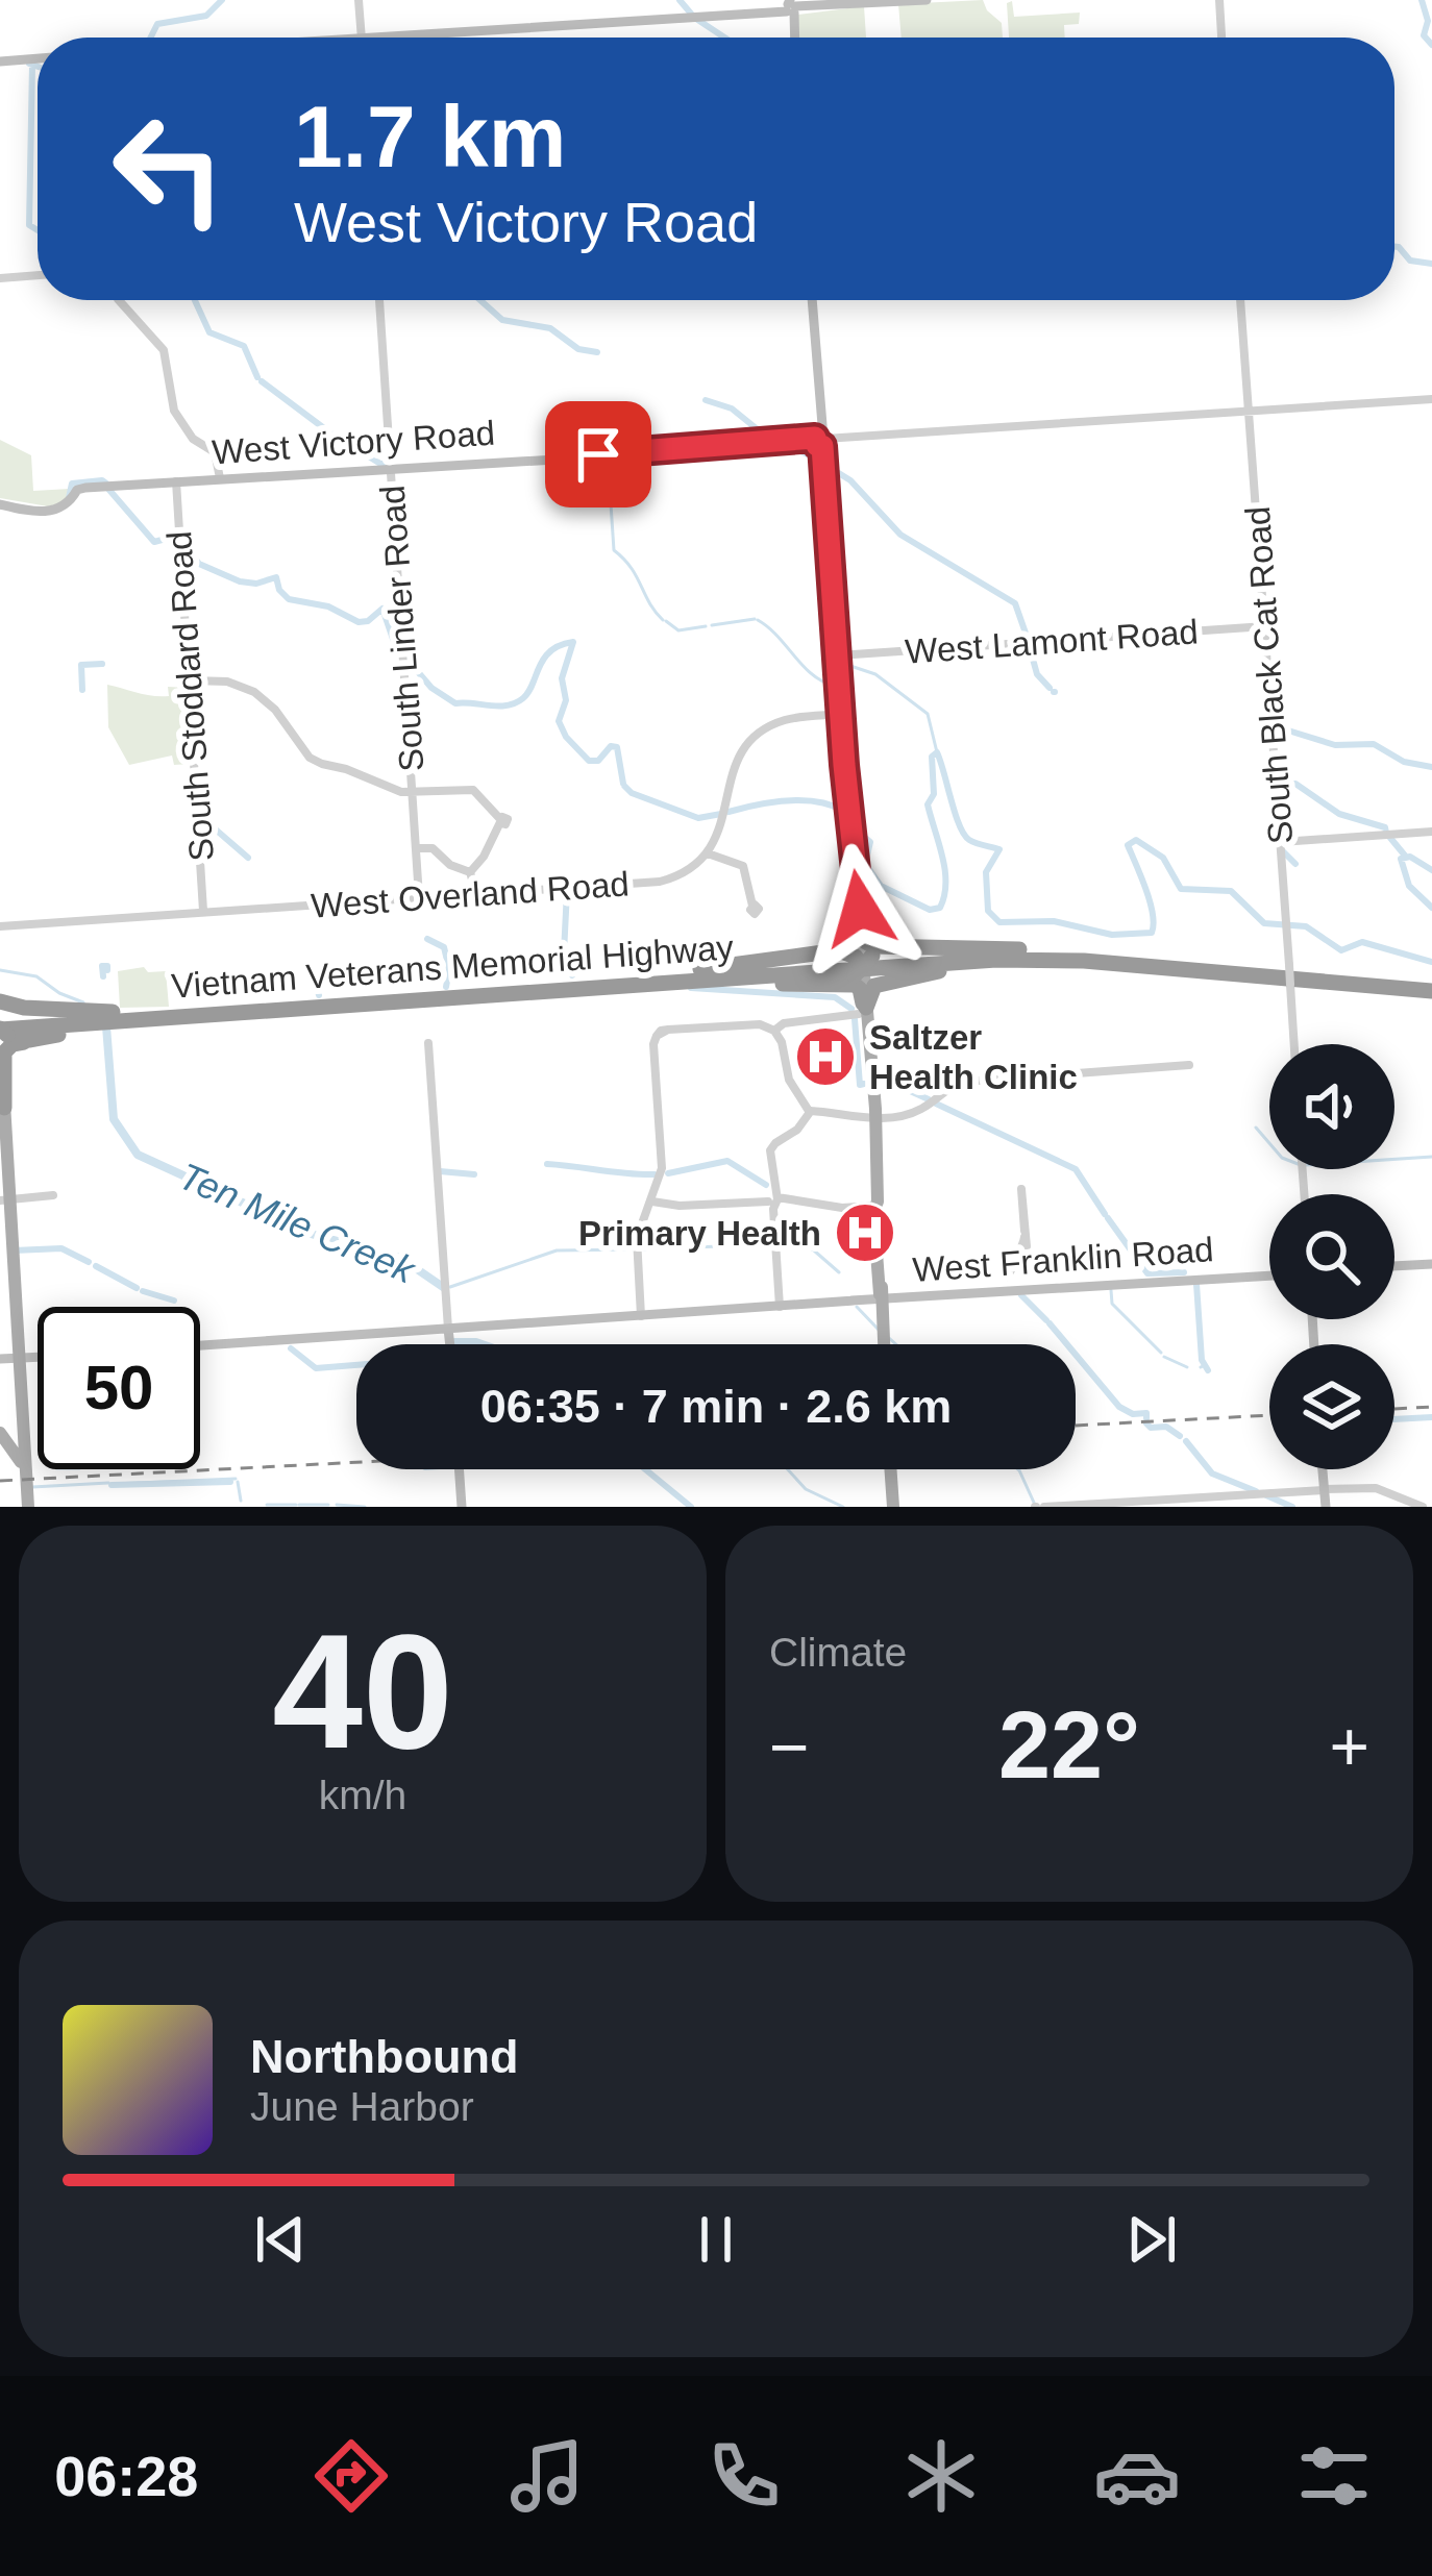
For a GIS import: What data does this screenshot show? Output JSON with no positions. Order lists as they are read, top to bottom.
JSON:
{
  "streets": {
    "highway": ["Vietnam Veterans Memorial Highway"],
    "main road": ["West Victory Road", "West Franklin Road"],
    "street": [
      "South Linder Road",
      "West Lamont Road",
      "South Black Cat Road",
      "South Stoddard Road",
      "West Overland Road"
    ]
  },
  "crossings": [
    ["West Victory Road", "South Linder Road"],
    ["West Victory Road", "South Black Cat Road"],
    ["West Victory Road", "South Stoddard Road"],
    ["South Linder Road", "West Overland Road"],
    ["West Lamont Road", "South Black Cat Road"],
    ["South Stoddard Road", "West Overland Road"]
  ],
  "water": ["Ten Mile Creek"],
  "places": {
    "hospital": ["Saltzer Health Clinic", "Primary Health"]
  },
  "page": {
    "turn": ["1.7 km", "West Victory Road"],
    "limit": "50",
    "trip": "06:35 · 7 min · 2.6 km",
    "tile": [
      ["40", "km/h"],
      "Climate"
    ],
    "heat": ["−", "22°", "+"],
    "song": ["Northbound", "June Harbor"],
    "tabs": "06:28"
  }
}
